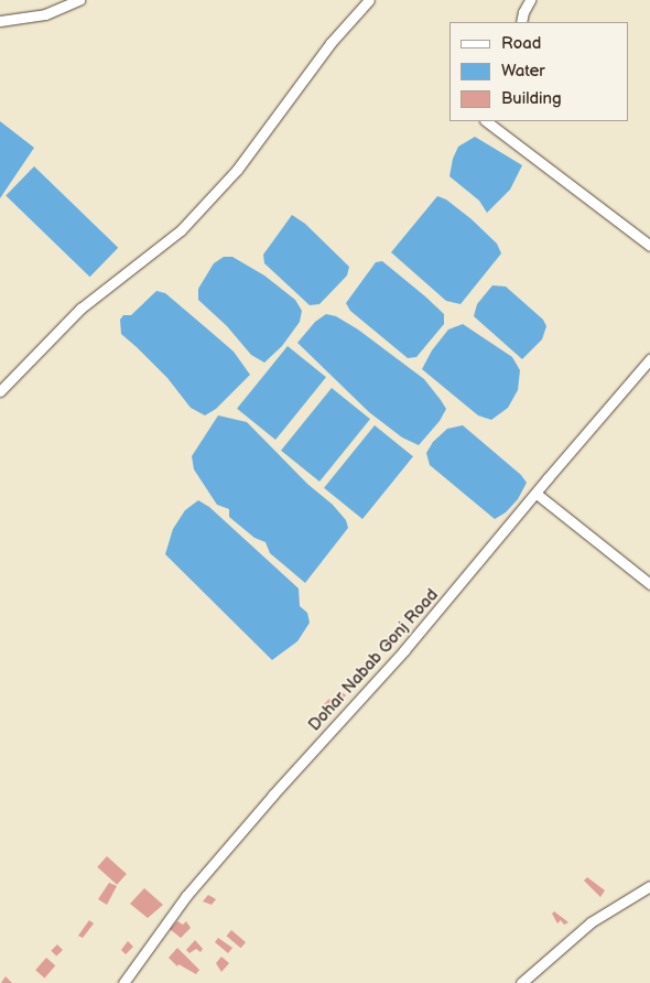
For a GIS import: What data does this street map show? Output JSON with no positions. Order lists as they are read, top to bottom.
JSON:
{
  "streets": {
    "street": ["Dohar Nabab Gonj Road"]
  },
  "legend": ["Road", "Water", "Building"]
}
